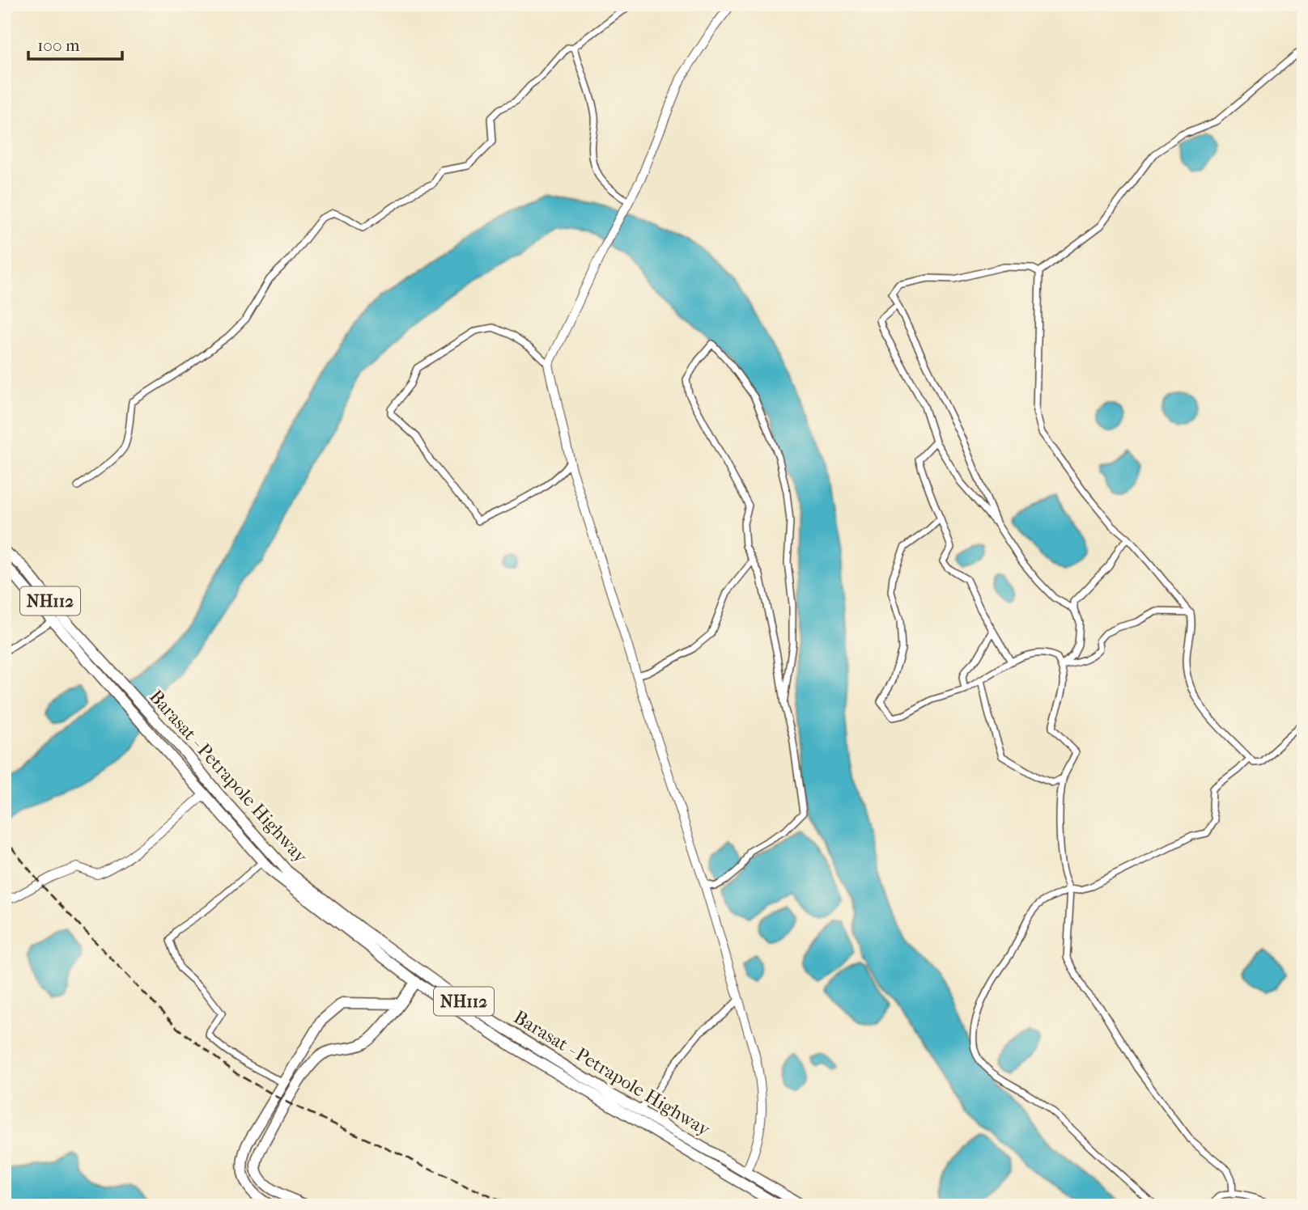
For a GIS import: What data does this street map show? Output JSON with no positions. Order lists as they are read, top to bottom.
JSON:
{
  "streets": {
    "highway": ["NH112", "Barasat - Petrapole Highway"]
  },
  "scale_bar": "100 m"
}
